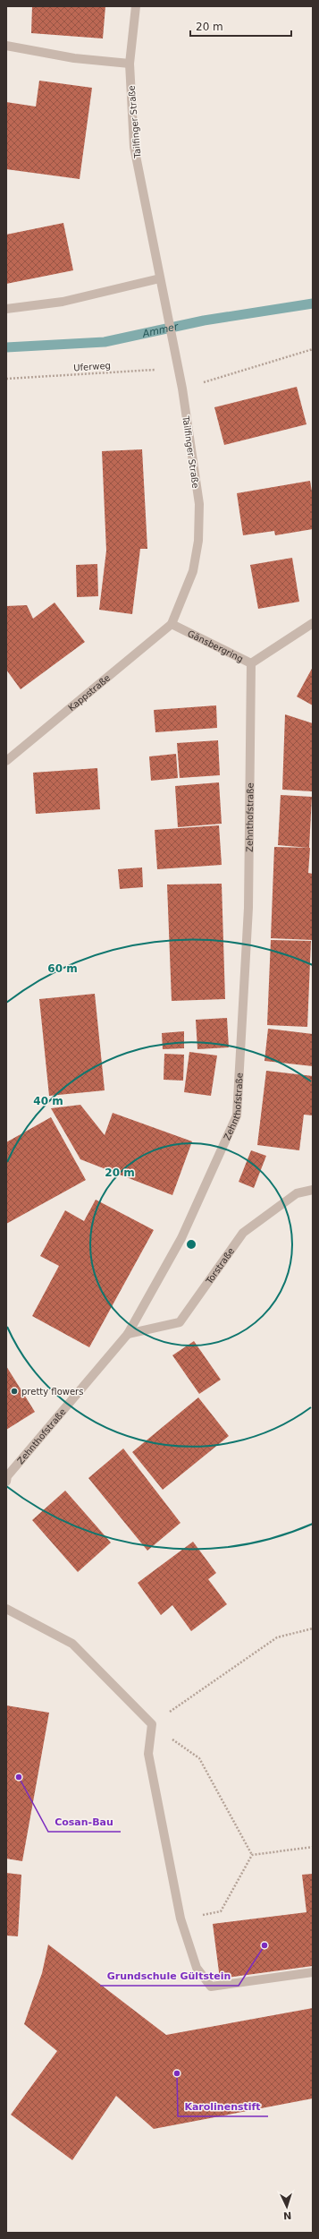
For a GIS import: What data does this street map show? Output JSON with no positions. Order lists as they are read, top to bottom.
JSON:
{
  "streets": {
    "street": [
      "Tailfinger Straße",
      "Gänsbergring",
      "Kappstraße",
      "Zehnthofstraße",
      "Torstraße"
    ],
    "path": ["Uferweg"]
  },
  "crossings": [
    ["Tailfinger Straße", "Uferweg"],
    ["Tailfinger Straße", "Gänsbergring"],
    ["Tailfinger Straße", "Kappstraße"],
    ["Gänsbergring", "Kappstraße"],
    ["Gänsbergring", "Zehnthofstraße"],
    ["Zehnthofstraße", "Torstraße"]
  ],
  "water": ["Ammer"],
  "places": [
    "pretty flowers",
    "Cosan-Bau",
    "Grundschule Gültstein",
    "Karolinenstift"
  ],
  "scale_bar": "20 m",
  "north": "bottom",
  "rings": ["60 m", "40 m", "20 m"]
}
